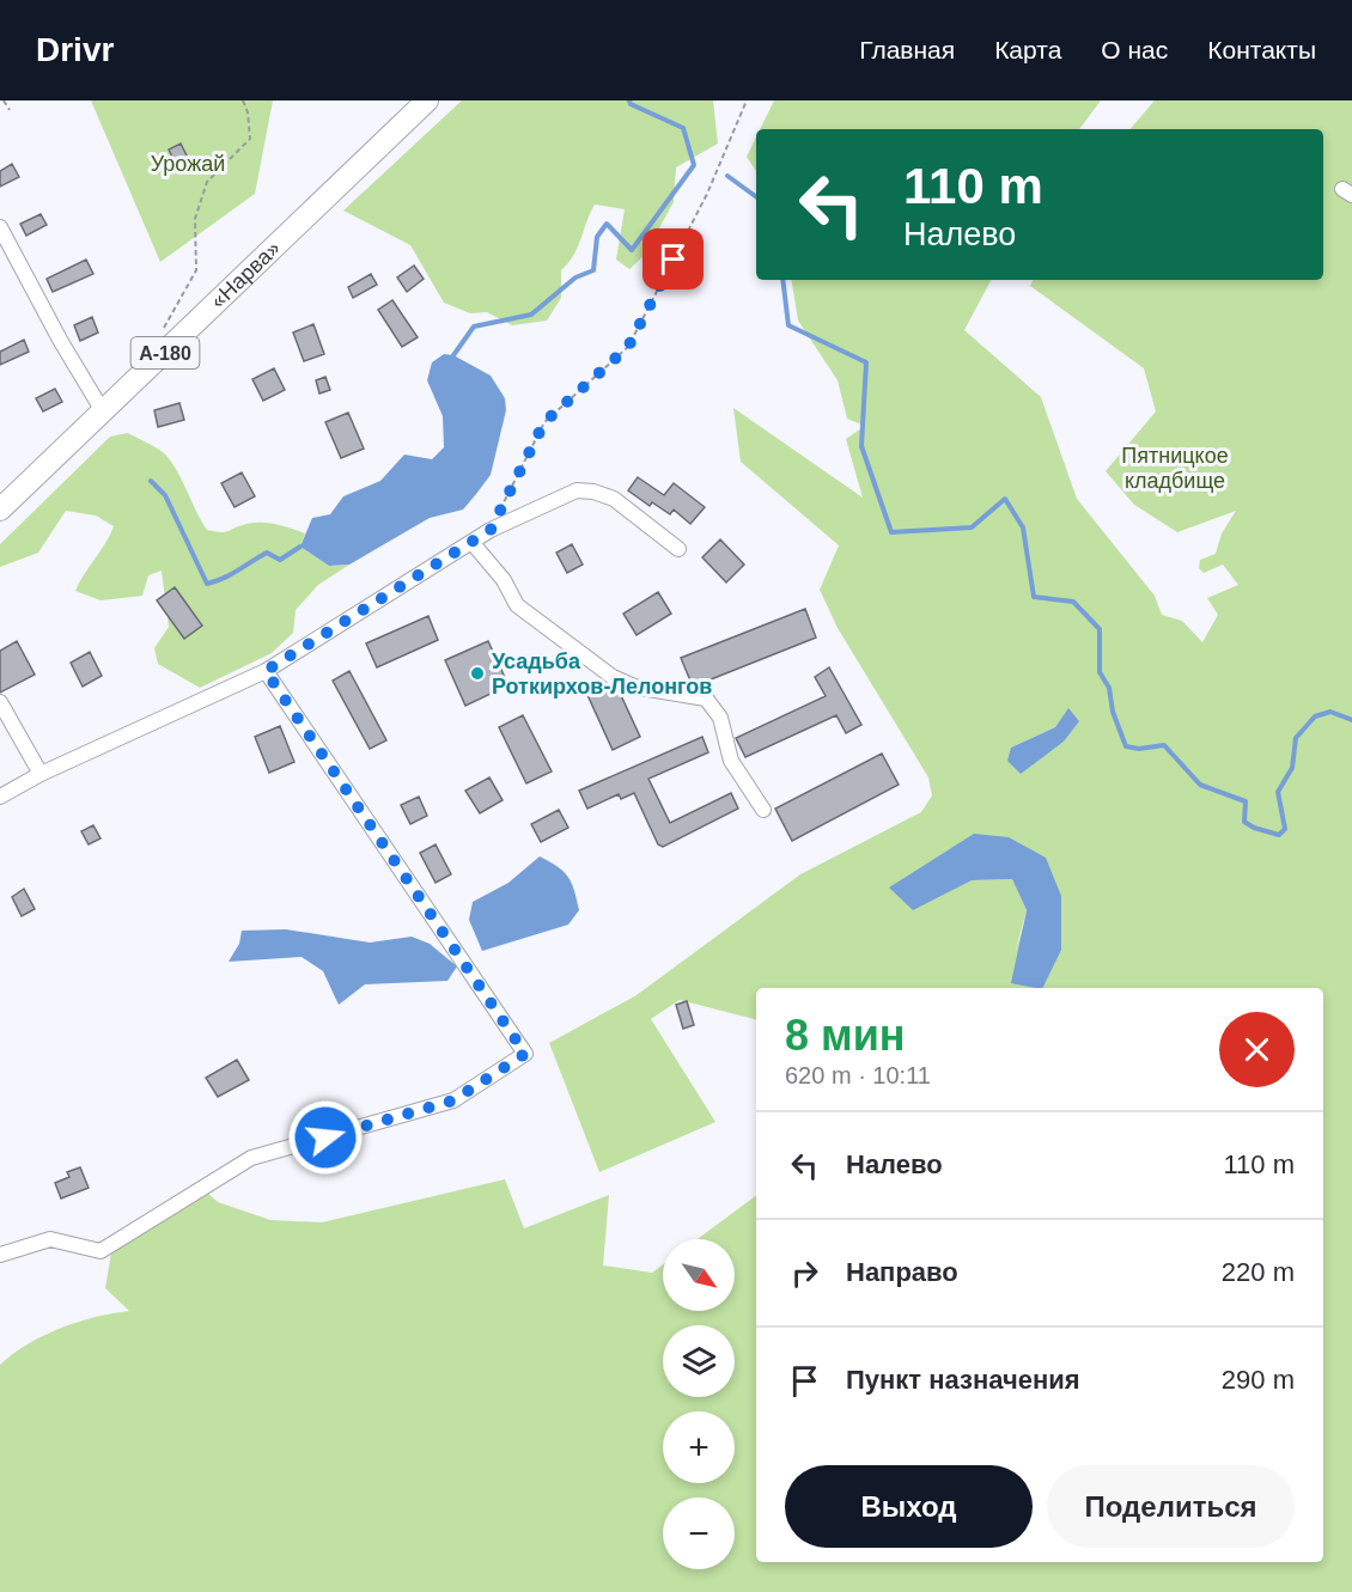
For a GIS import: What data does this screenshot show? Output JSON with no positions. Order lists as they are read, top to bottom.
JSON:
{
  "streets": {
    "highway": ["«Нарва»", "А-180"]
  },
  "parks": ["Урожай", "Пятницкое кладбище"],
  "places": ["Усадьба Роткирхов-Лелонгов"],
  "north": "bottom right",
  "page": {
    "header": "Drivr",
    "nav": [
      "Главная",
      "Карта",
      "О нас",
      "Контакты"
    ],
    "turn": ["110 m", "Налево"],
    "heading": ["8 мин", "620 m · 10:11"],
    "list": [
      {
        "name": "Налево",
        "value": "110 m"
      },
      {
        "name": "Направо",
        "value": "220 m"
      },
      {
        "name": "Пункт назначения",
        "value": "290 m"
      }
    ],
    "map_buttons": ["+", "−"],
    "buttons": ["Выход", "Поделиться"]
  }
}
